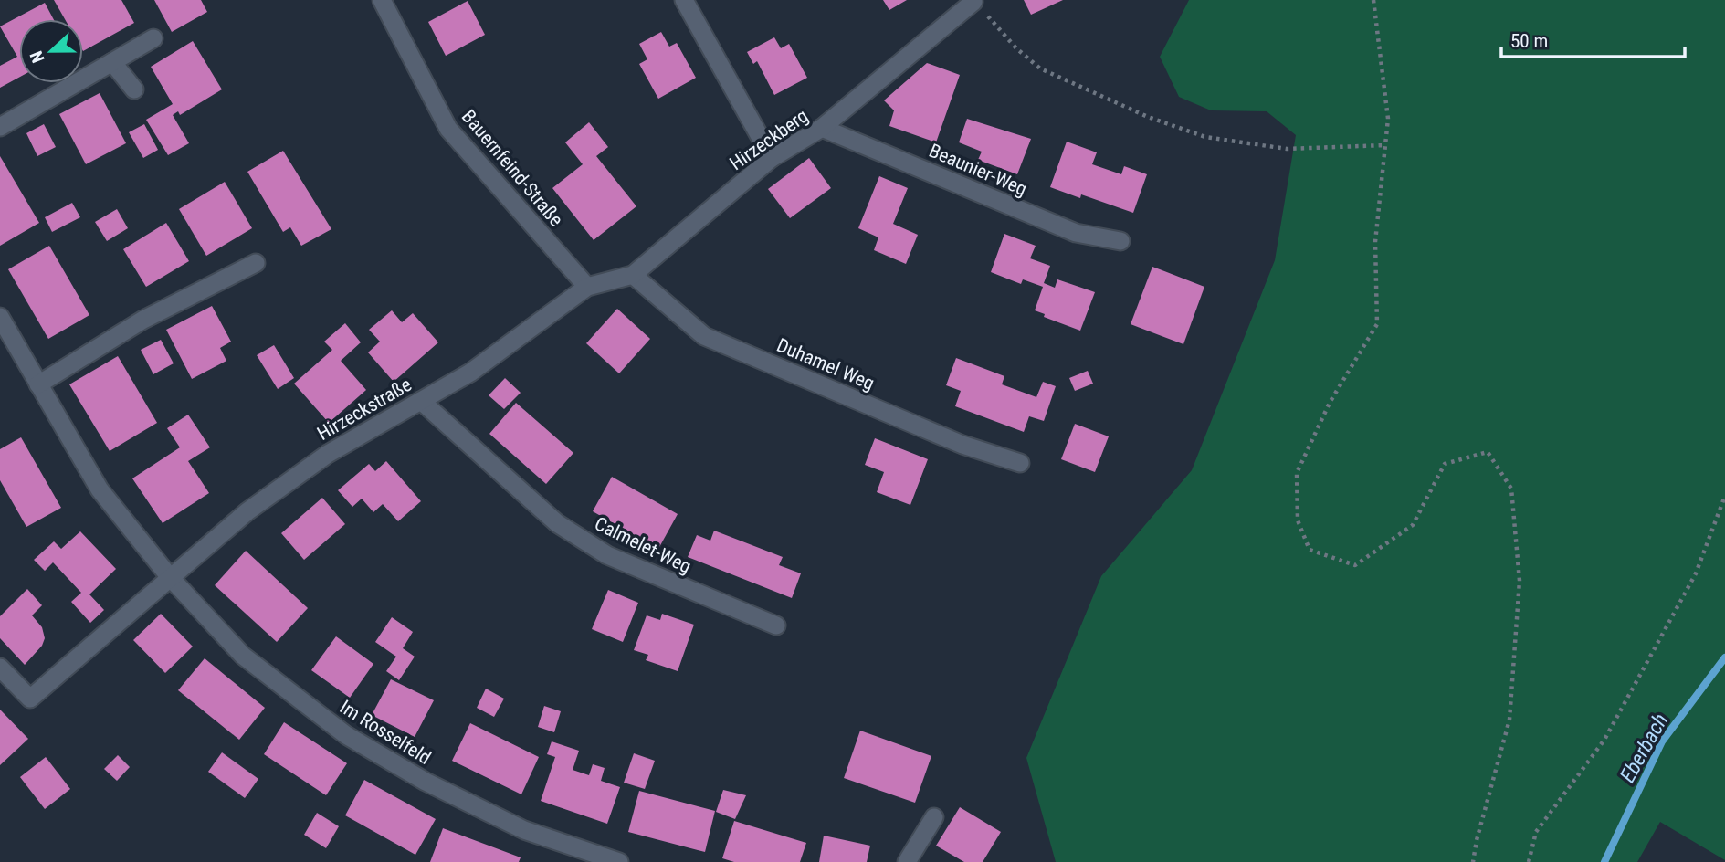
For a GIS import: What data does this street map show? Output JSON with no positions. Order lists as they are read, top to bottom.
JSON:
{
  "streets": {
    "street": [
      "Hirzeckberg",
      "Bauernfeind-Straße",
      "Beaunier-Weg",
      "Duhamel Weg",
      "Hirzeckstraße",
      "Calmelet-Weg",
      "Im Rosselfeld"
    ]
  },
  "crossings": [
    ["Hirzeckberg", "Bauernfeind-Straße"],
    ["Hirzeckberg", "Beaunier-Weg"],
    ["Hirzeckberg", "Duhamel Weg"],
    ["Hirzeckberg", "Hirzeckstraße"],
    ["Bauernfeind-Straße", "Hirzeckstraße"],
    ["Hirzeckstraße", "Calmelet-Weg"],
    ["Hirzeckstraße", "Im Rosselfeld"]
  ],
  "water": ["Eberbach"],
  "scale_bar": "50 m",
  "north": "left"
}
